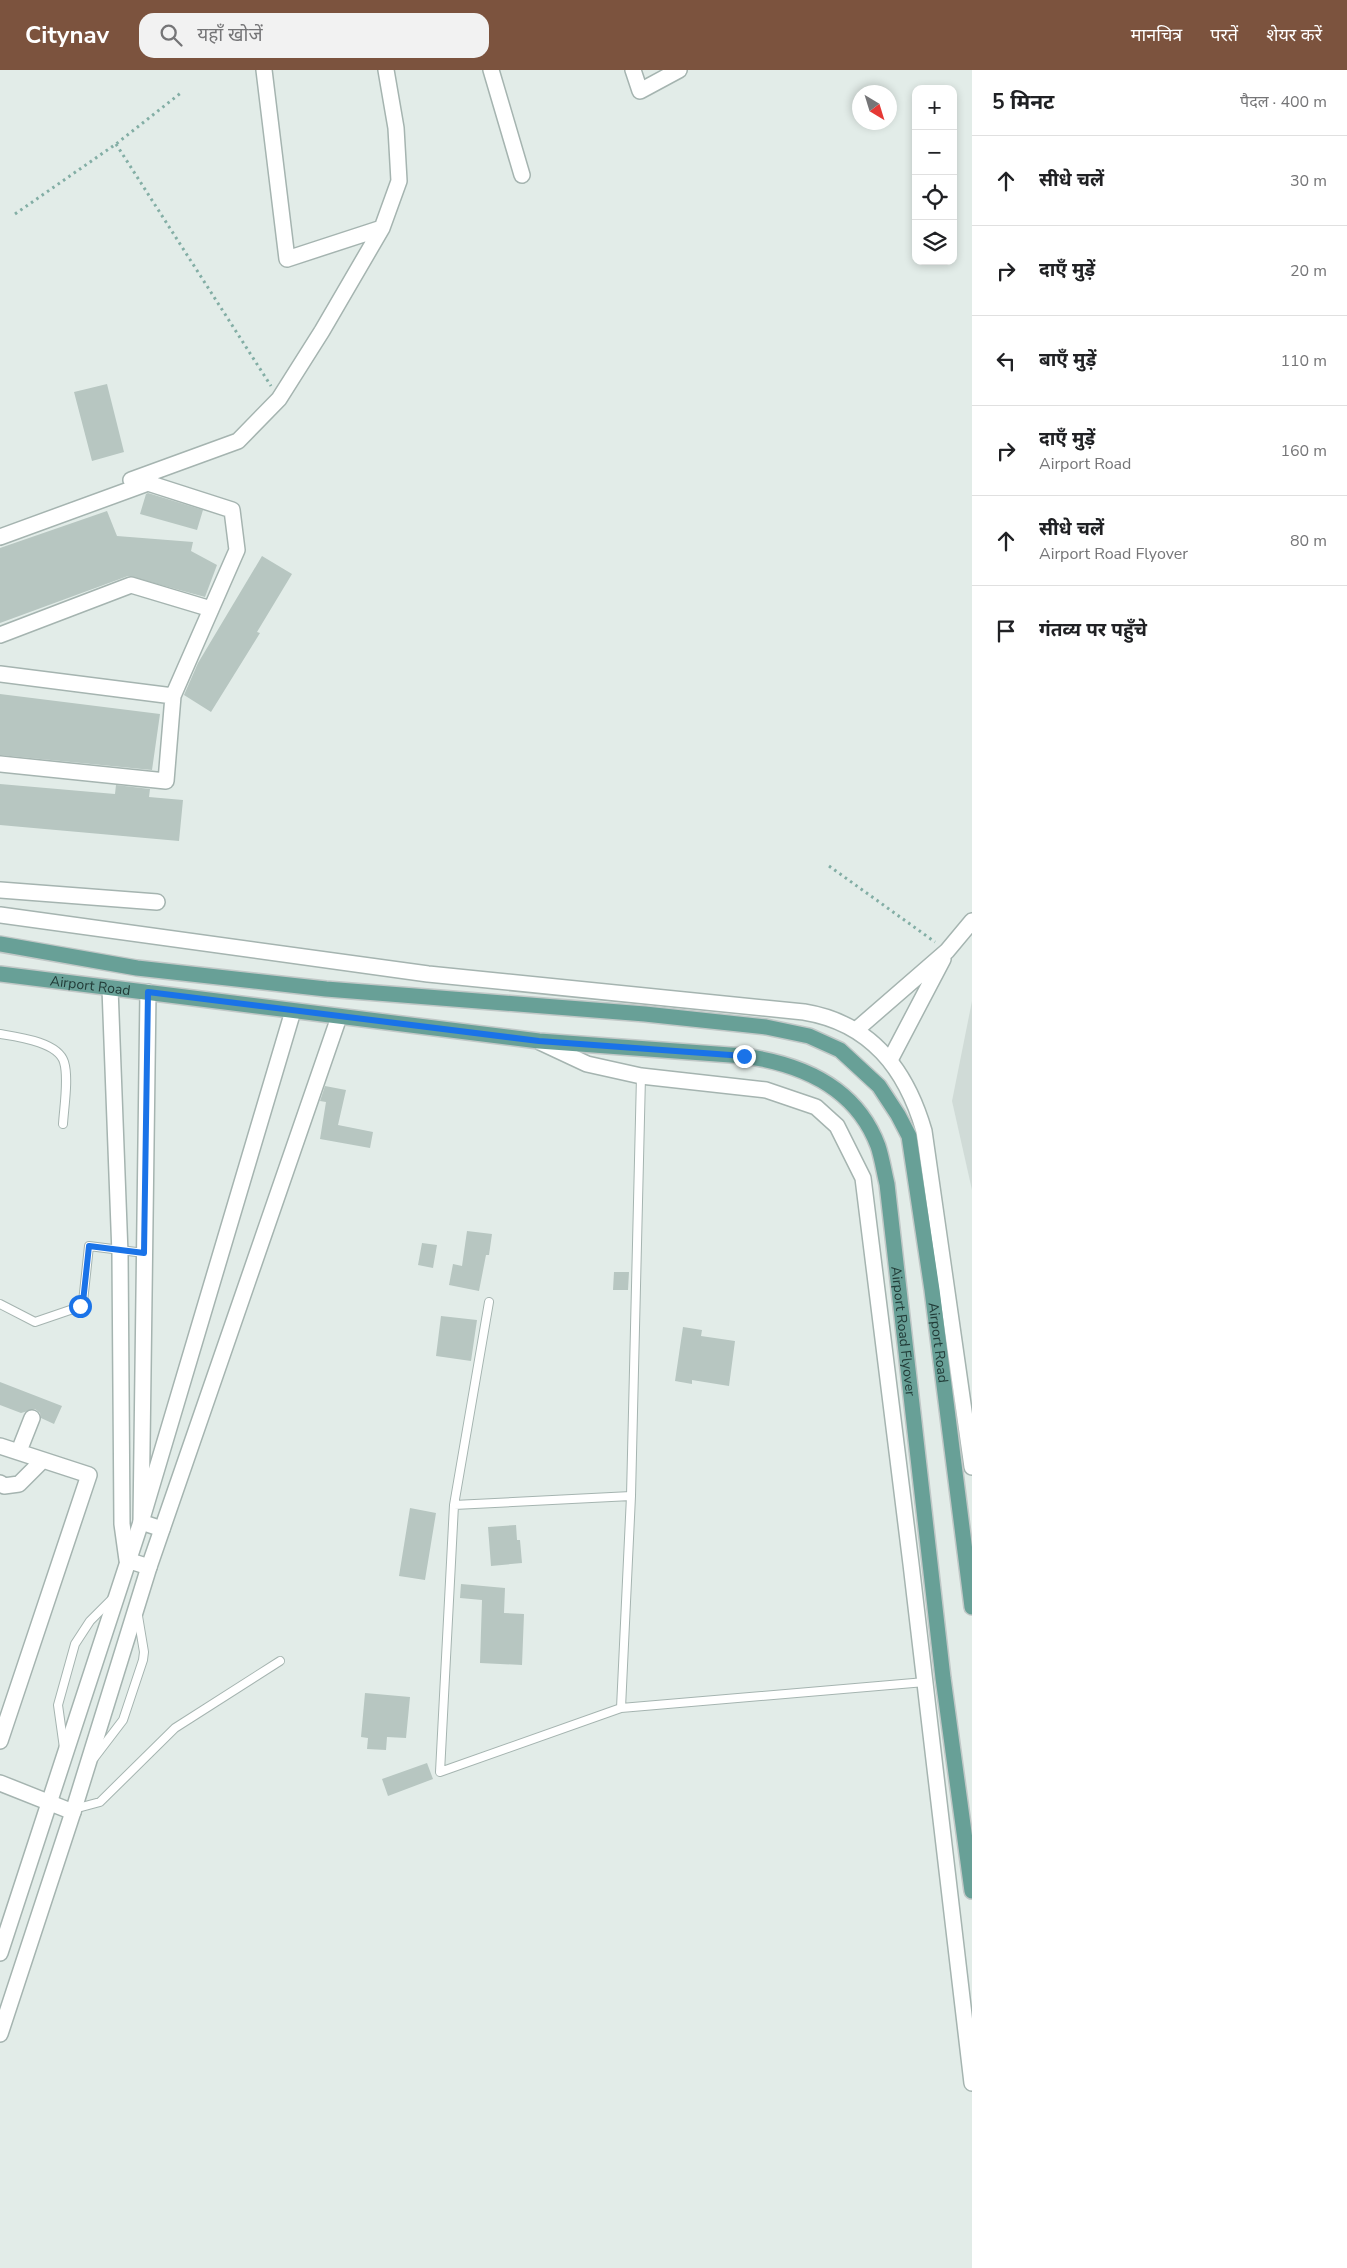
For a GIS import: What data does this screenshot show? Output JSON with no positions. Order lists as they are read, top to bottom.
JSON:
{
  "streets": {
    "main road": ["Airport Road", "Airport Road Flyover"]
  },
  "crossings": [
    ["Airport Road", "Airport Road Flyover"]
  ],
  "north": "bottom right",
  "page": {
    "header": "Citynav",
    "search": "यहाँ खोजें",
    "nav": ["मानचित्र", "परतें", "शेयर करें"],
    "heading": ["5 मिनट", "पैदल · 400 m"],
    "map_buttons": ["+", "−"],
    "list": [
      ["सीधे चलें", "30 m"],
      ["दाएँ मुड़ें", "20 m"],
      ["बाएँ मुड़ें", "110 m"],
      ["दाएँ मुड़ें", "Airport Road", "160 m"],
      ["सीधे चलें", "Airport Road Flyover", "80 m"],
      "गंतव्य पर पहुँचे"
    ]
  }
}
